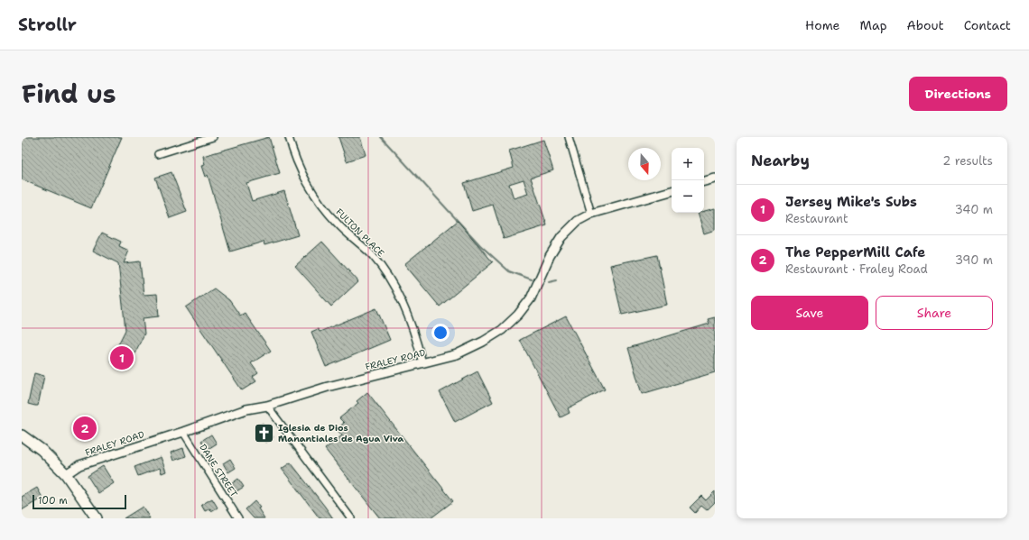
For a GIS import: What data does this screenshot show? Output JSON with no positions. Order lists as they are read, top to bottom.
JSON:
{
  "streets": {
    "street": ["FULTON PLACE", "FRALEY ROAD", "DANE STREET"]
  },
  "crossings": [
    ["FULTON PLACE", "FRALEY ROAD"],
    ["FRALEY ROAD", "DANE STREET"]
  ],
  "places": {
    "church": ["Iglesia de Dios Manantiales de Agua Viva"]
  },
  "scale_bar": "100 m",
  "north": "bottom",
  "page": {
    "header": "Strollr",
    "nav": [
      "Home",
      "Map",
      "About",
      "Contact"
    ],
    "title": "Find us",
    "buttons": [
      "Directions",
      ["Save", "Share"]
    ],
    "heading": ["Nearby", "2 results"],
    "map_buttons": ["+", "−"],
    "list": [
      {
        "mark": "1",
        "name": "Jersey Mike's Subs",
        "note": "Restaurant",
        "value": "340 m"
      },
      {
        "mark": "2",
        "name": "The PepperMill Cafe",
        "note": "Restaurant · Fraley Road",
        "value": "390 m"
      }
    ],
    "pins": ["1", "2"],
    "scale": "100 m"
  }
}
